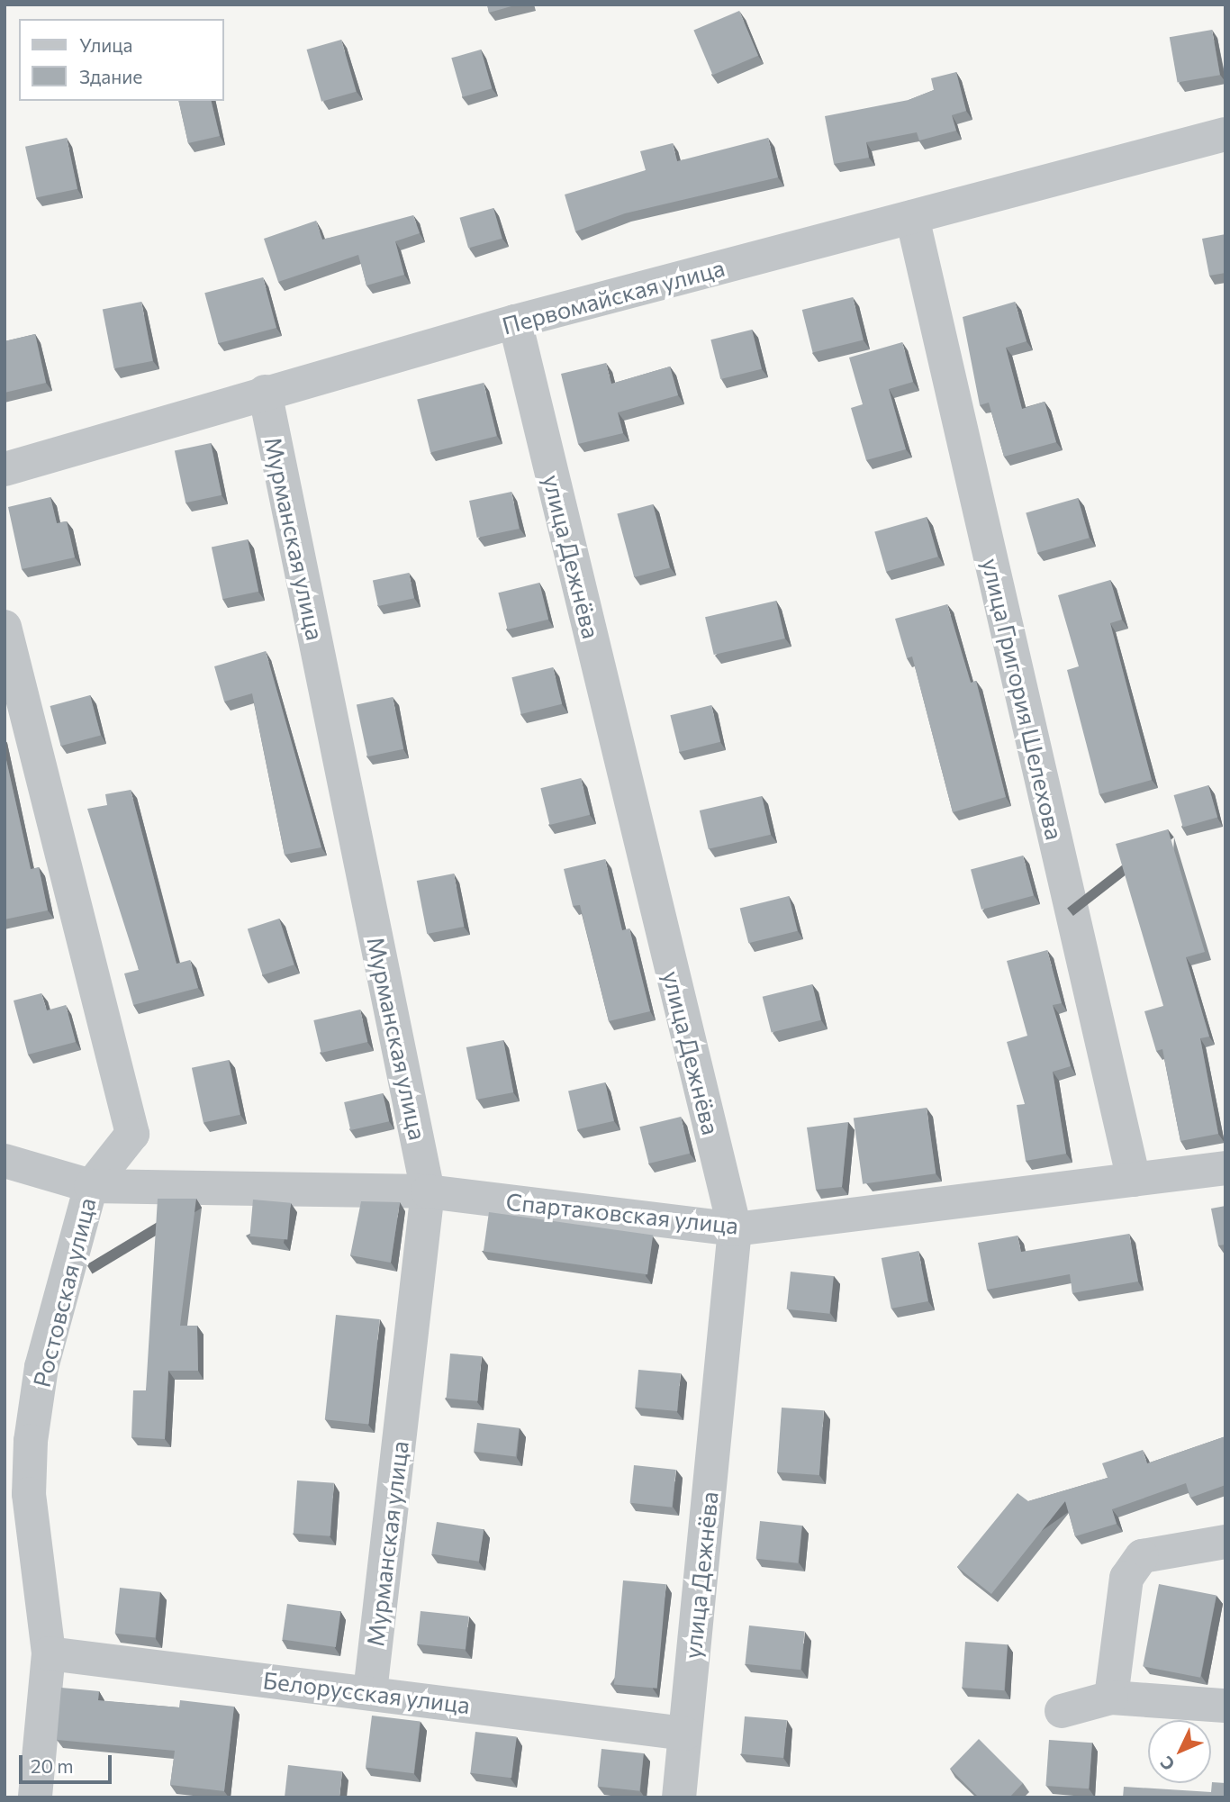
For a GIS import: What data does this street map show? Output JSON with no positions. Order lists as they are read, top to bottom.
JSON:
{
  "streets": {
    "street": [
      "Первомайская улица",
      "Мурманская улица",
      "улица Дежнёва",
      "улица Григория Шелехова",
      "Спартаковская улица",
      "Ростовская улица",
      "Белорусская улица"
    ]
  },
  "crossings": [
    ["Первомайская улица", "Мурманская улица"],
    ["Первомайская улица", "улица Дежнёва"],
    ["Первомайская улица", "улица Григория Шелехова"],
    ["Мурманская улица", "Спартаковская улица"],
    ["Мурманская улица", "Белорусская улица"],
    ["улица Дежнёва", "Спартаковская улица"],
    ["улица Дежнёва", "Белорусская улица"],
    ["улица Григория Шелехова", "Спартаковская улица"],
    ["Спартаковская улица", "Ростовская улица"],
    ["Ростовская улица", "Белорусская улица"]
  ],
  "legend": ["Улица", "Здание"],
  "scale_bar": "20 m",
  "north": "bottom left"
}
